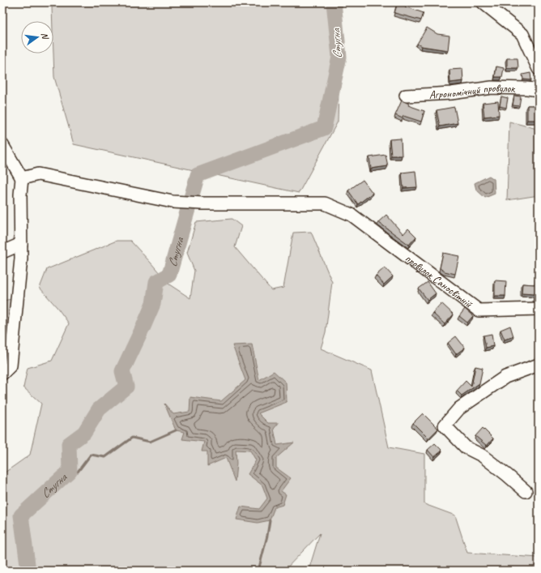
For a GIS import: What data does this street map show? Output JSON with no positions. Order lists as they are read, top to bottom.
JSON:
{
  "streets": {
    "street": ["Агрономічний провулок", "провулок Саносвітній"]
  },
  "water": ["Стугна"],
  "north": "right"
}
